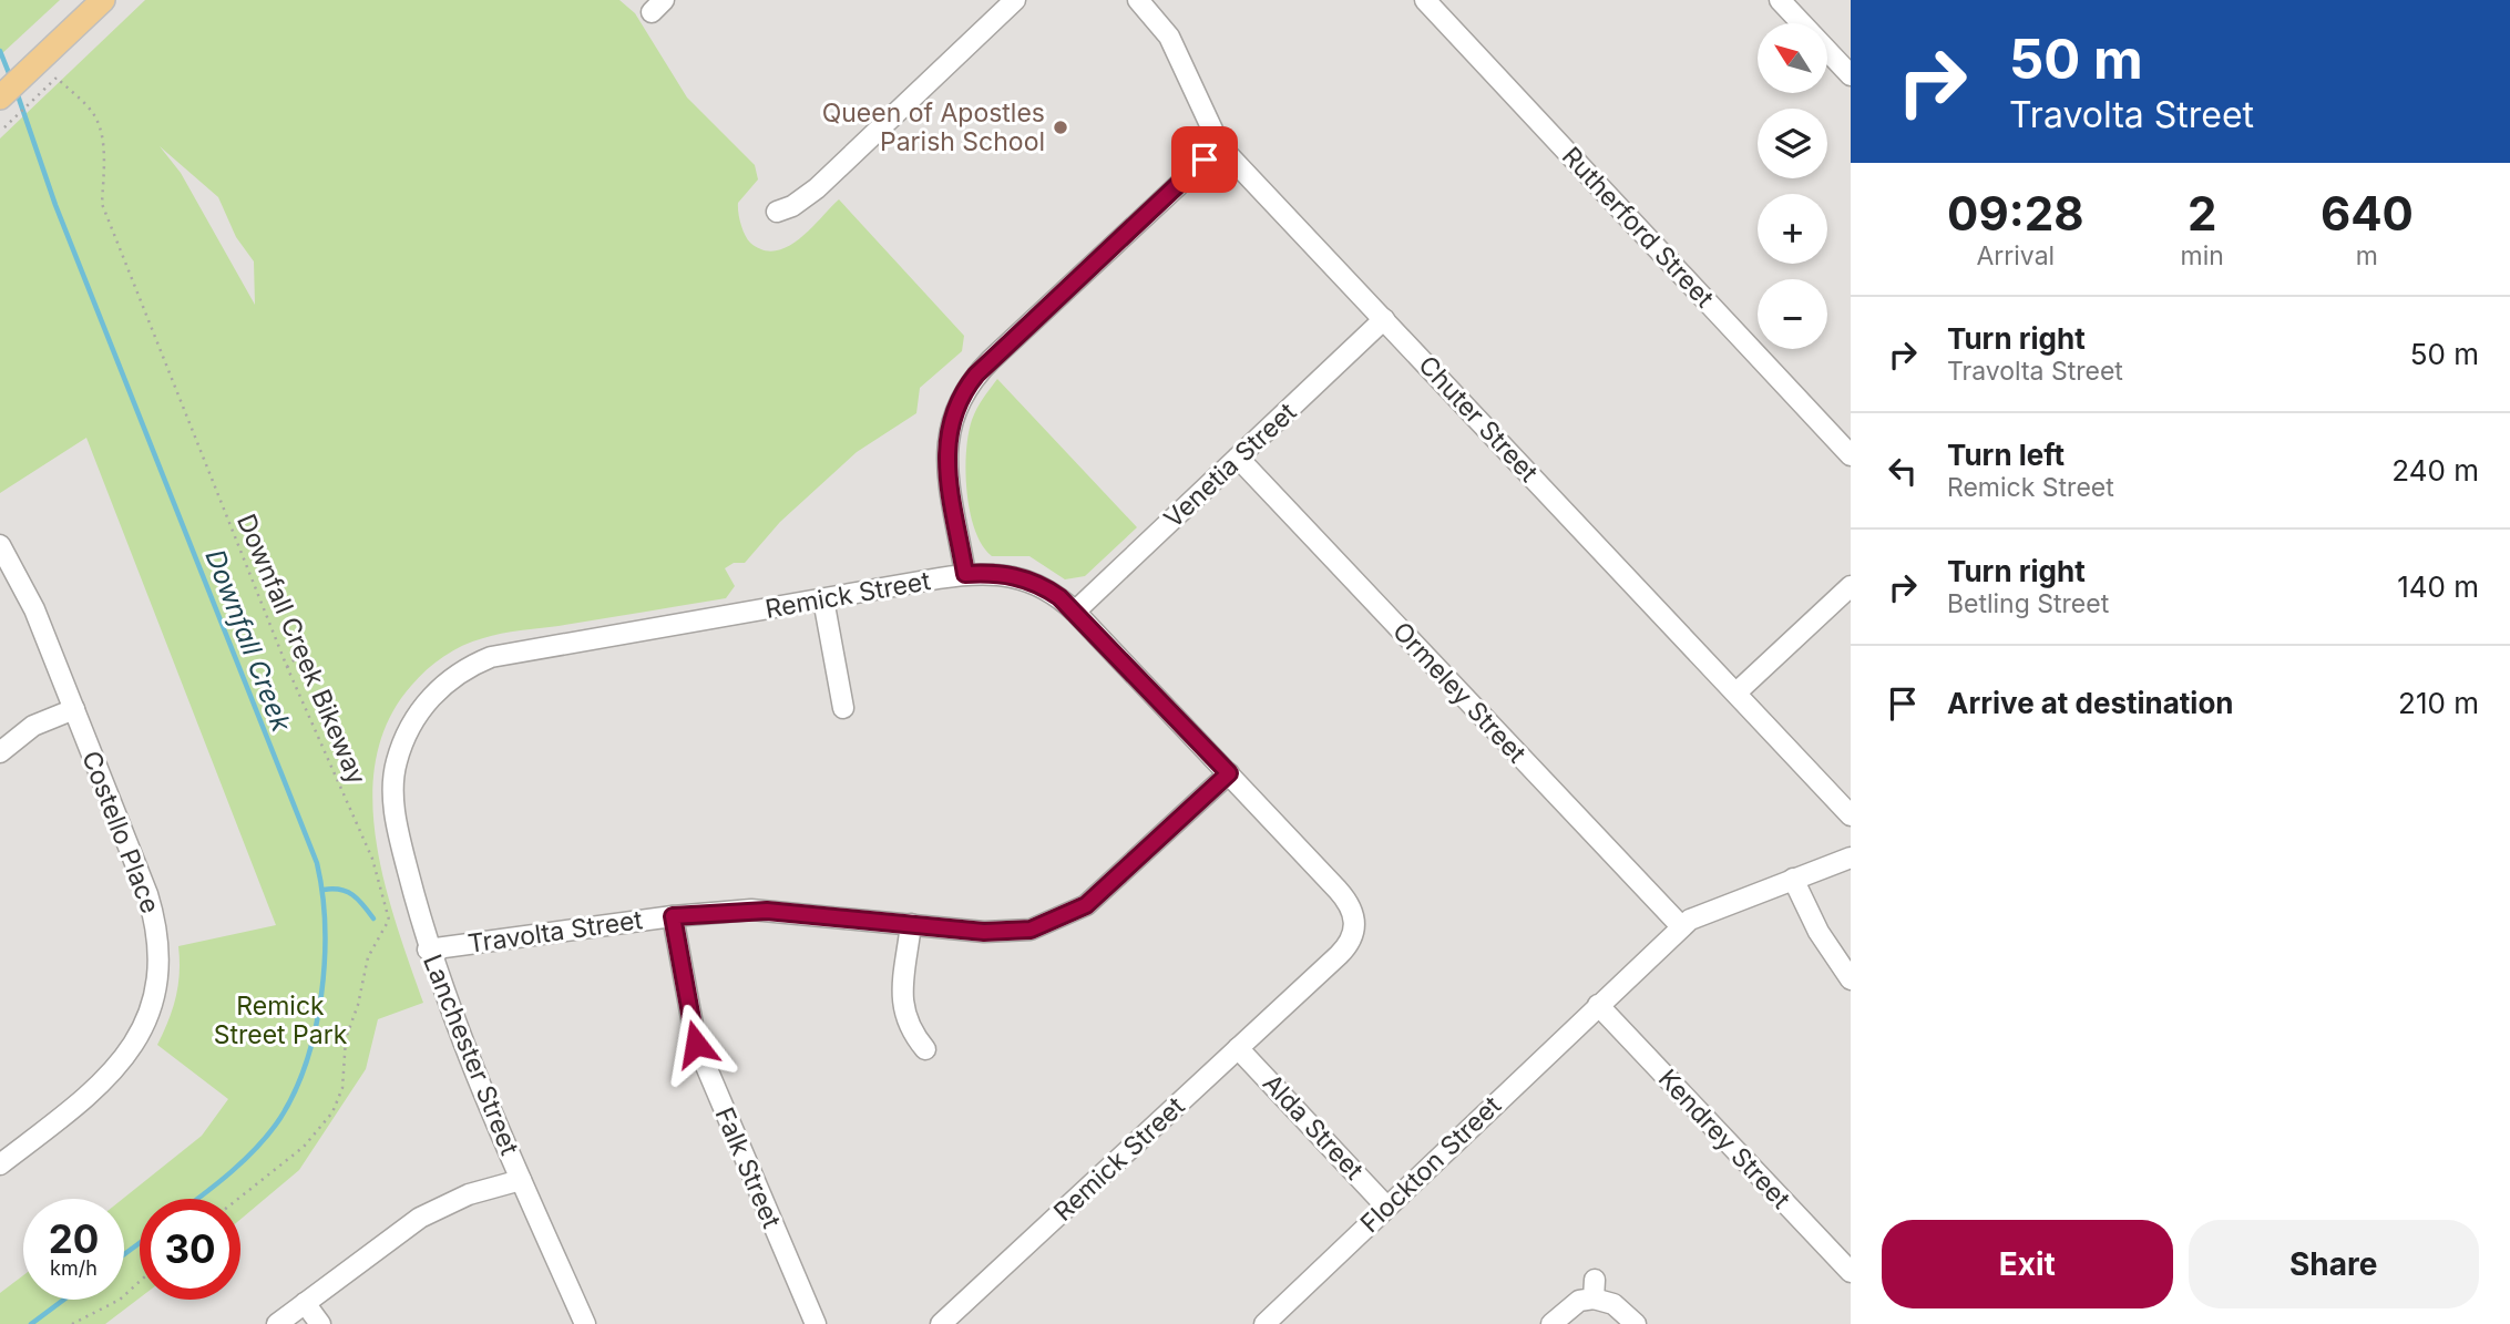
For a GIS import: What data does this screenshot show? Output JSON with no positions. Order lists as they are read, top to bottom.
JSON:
{
  "streets": {
    "street": [
      "Rutherford Street",
      "Chuter Street",
      "Venetia Street",
      "Remick Street",
      "Ormeley Street",
      "Costello Place",
      "Travolta Street",
      "Lanchester Street",
      "Alda Street",
      "Kendrey Street",
      "Flockton Street",
      "Falk Street"
    ],
    "path": ["Downfall Creek Bikeway"]
  },
  "crossings": [
    ["Chuter Street", "Venetia Street"],
    ["Venetia Street", "Remick Street"],
    ["Venetia Street", "Ormeley Street"],
    ["Remick Street", "Travolta Street"],
    ["Remick Street", "Lanchester Street"],
    ["Remick Street", "Alda Street"],
    ["Ormeley Street", "Flockton Street"],
    ["Travolta Street", "Lanchester Street"],
    ["Travolta Street", "Falk Street"],
    ["Alda Street", "Flockton Street"],
    ["Kendrey Street", "Flockton Street"]
  ],
  "water": ["Downfall Creek"],
  "parks": ["Remick Street Park"],
  "places": ["Queen of Apostles Parish School"],
  "north": "top left",
  "page": {
    "turn": ["50 m", "Travolta Street"],
    "map_buttons": ["+", "−"],
    "eta": [
      "09:28",
      "Arrival",
      "2",
      "min",
      "640",
      "m"
    ],
    "list": [
      {
        "name": "Turn right",
        "note": "Travolta Street",
        "value": "50 m"
      },
      {
        "name": "Turn left",
        "note": "Remick Street",
        "value": "240 m"
      },
      {
        "name": "Turn right",
        "note": "Betling Street",
        "value": "140 m"
      },
      {
        "name": "Arrive at destination",
        "value": "210 m"
      }
    ],
    "speed": "20 km/h",
    "limit": "30",
    "buttons": ["Exit", "Share"]
  }
}
